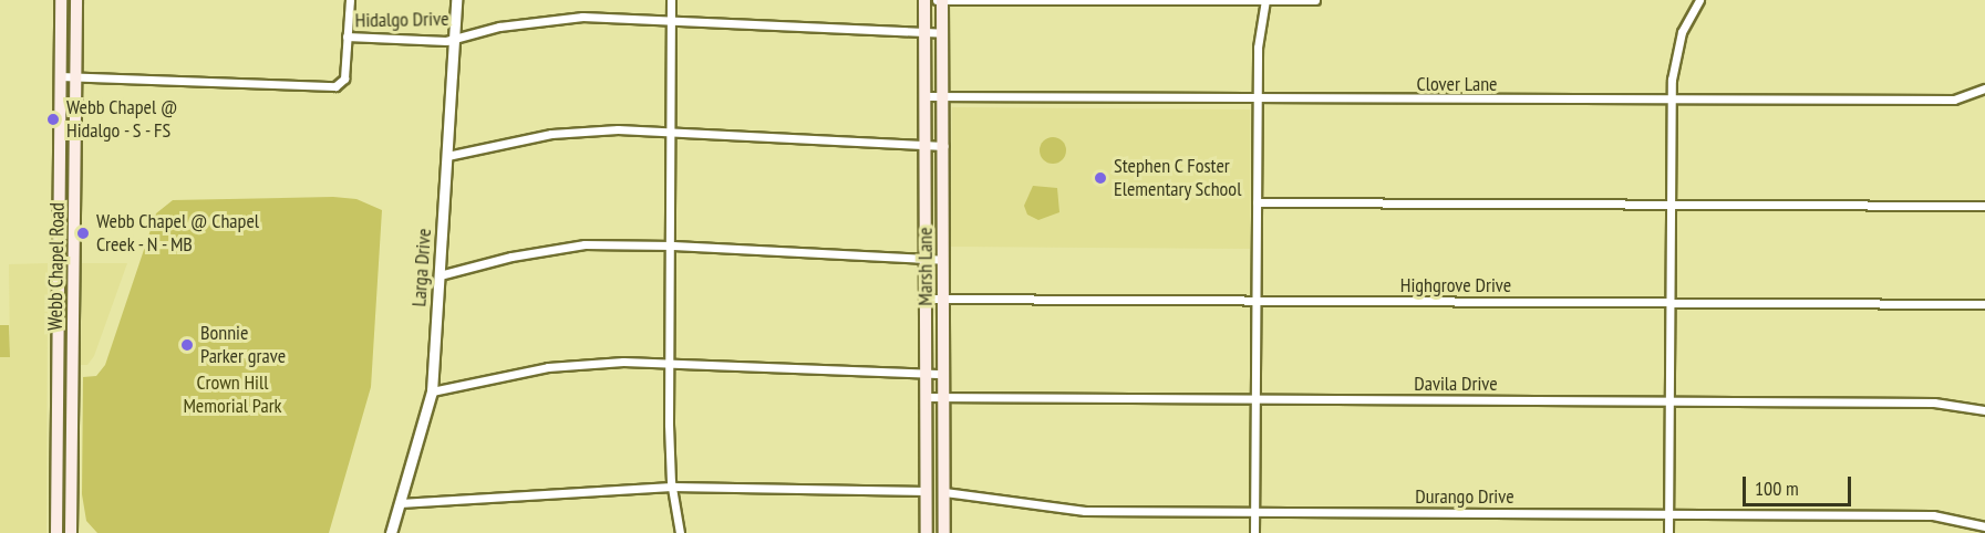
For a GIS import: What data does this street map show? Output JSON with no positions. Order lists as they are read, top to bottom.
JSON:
{
  "streets": {
    "main road": ["Webb Chapel Road", "Marsh Lane"],
    "street": [
      "Hidalgo Drive",
      "Clover Lane",
      "Larga Drive",
      "Highgrove Drive",
      "Davila Drive",
      "Durango Drive"
    ]
  },
  "crossings": [
    ["Hidalgo Drive", "Webb Chapel Road"],
    ["Hidalgo Drive", "Marsh Lane"],
    ["Hidalgo Drive", "Larga Drive"],
    ["Clover Lane", "Marsh Lane"],
    ["Marsh Lane", "Highgrove Drive"],
    ["Marsh Lane", "Davila Drive"],
    ["Marsh Lane", "Durango Drive"]
  ],
  "parks": ["Crown Hill Memorial Park"],
  "places": [
    "Webb Chapel @ Hidalgo - S - FS",
    "Stephen C Foster Elementary School",
    "Webb Chapel @ Chapel Creek - N - MB",
    "Bonnie Parker grave"
  ],
  "scale_bar": "100 m"
}
